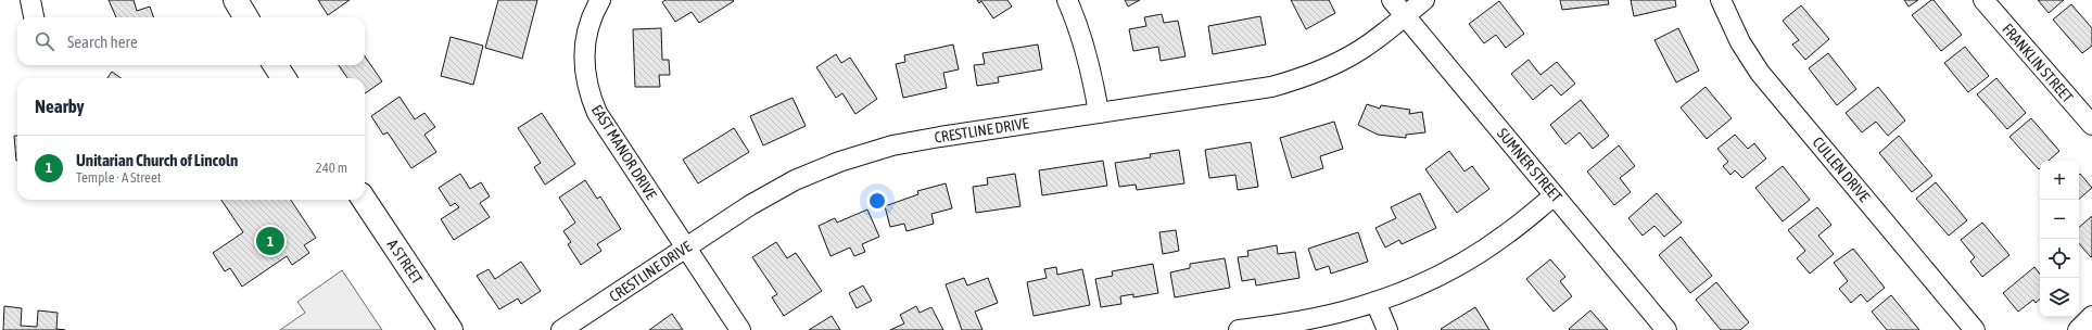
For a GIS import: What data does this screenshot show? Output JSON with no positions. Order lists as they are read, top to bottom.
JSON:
{
  "streets": {
    "main road": ["A STREET"],
    "street": [
      "FRANKLIN STREET",
      "CRESTLINE DRIVE",
      "EAST MANOR DRIVE",
      "SUMNER STREET",
      "CULLEN DRIVE"
    ]
  },
  "crossings": [
    ["CRESTLINE DRIVE", "EAST MANOR DRIVE"],
    ["CRESTLINE DRIVE", "SUMNER STREET"]
  ],
  "page": {
    "search": "Search here",
    "heading": "Nearby",
    "list": [
      {
        "mark": "1",
        "name": "Unitarian Church of Lincoln",
        "note": "Temple · A Street",
        "value": "240 m"
      }
    ],
    "map_buttons": ["+", "−"],
    "pins": "1"
  }
}
